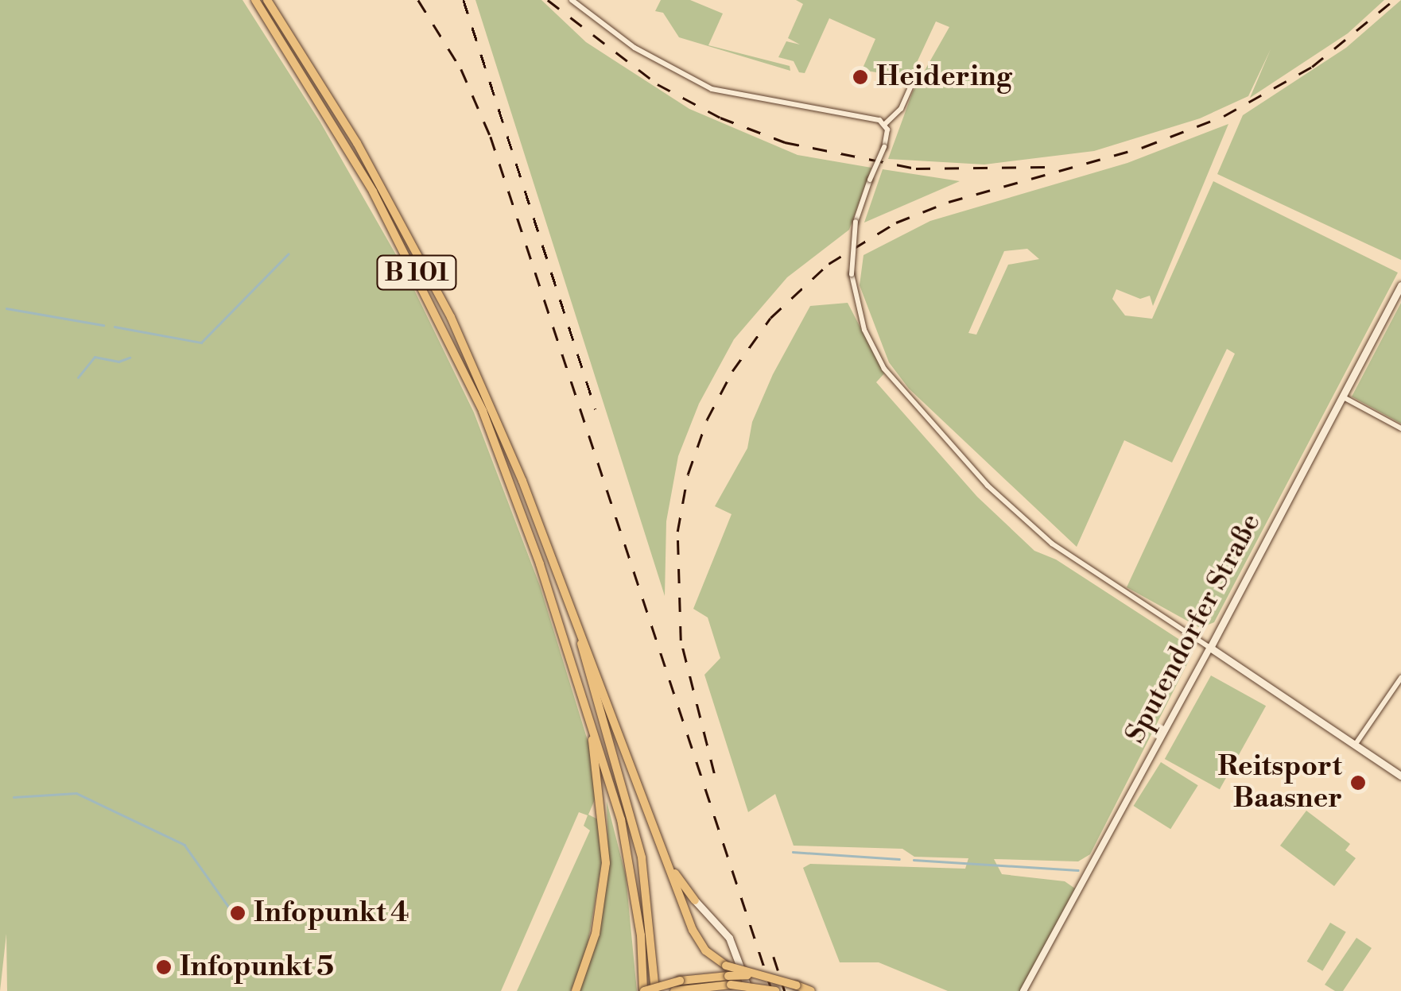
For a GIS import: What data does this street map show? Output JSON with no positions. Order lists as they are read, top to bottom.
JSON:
{
  "streets": {
    "highway": ["B 101"],
    "main road": ["Sputendorfer Straße"]
  },
  "places": [
    "Heidering",
    "Reitsport Baasner",
    "Infopunkt 4",
    "Infopunkt 5"
  ]
}
